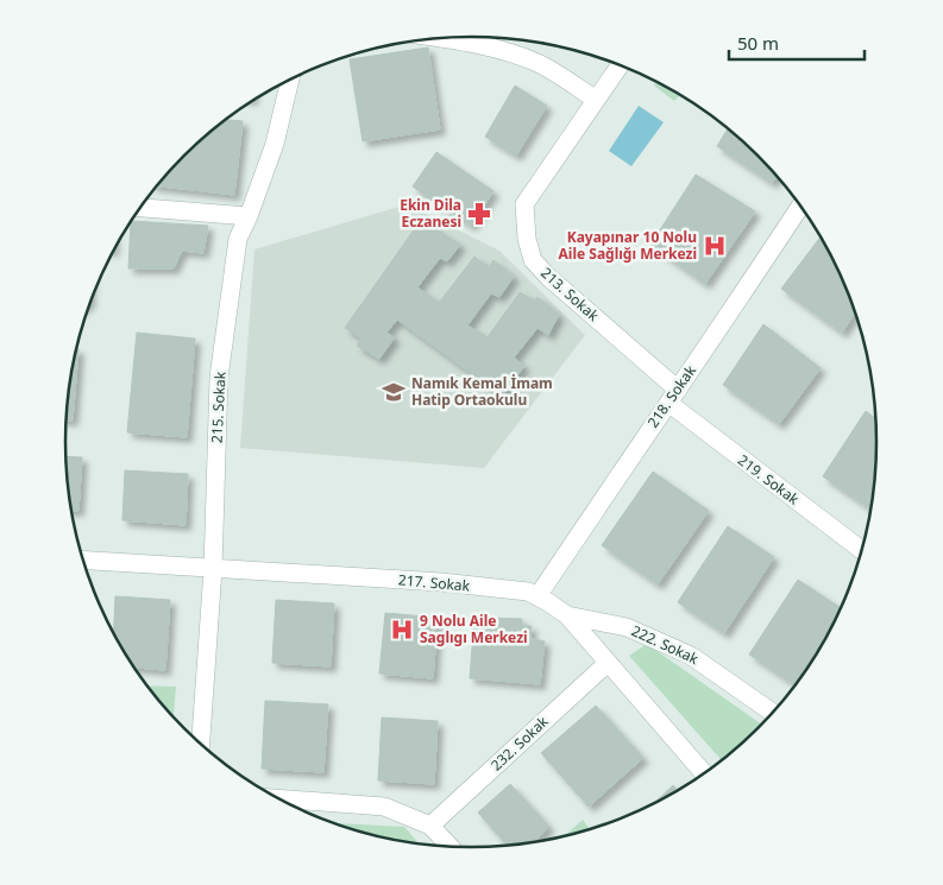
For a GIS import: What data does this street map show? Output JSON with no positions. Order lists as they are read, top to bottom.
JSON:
{
  "streets": {
    "street": [
      "213. Sokak",
      "218. Sokak",
      "215. Sokak",
      "219. Sokak",
      "217. Sokak",
      "222. Sokak",
      "232. Sokak"
    ]
  },
  "crossings": [
    ["213. Sokak", "218. Sokak"],
    ["213. Sokak", "219. Sokak"],
    ["218. Sokak", "219. Sokak"],
    ["218. Sokak", "217. Sokak"],
    ["215. Sokak", "217. Sokak"],
    ["217. Sokak", "222. Sokak"],
    ["217. Sokak", "232. Sokak"]
  ],
  "places": {
    "pharmacy": ["Ekin Dila Eczanesi"],
    "hospital": ["Kayapınar 10 Nolu Aile Sağlığı Merkezi", "9 Nolu Aile Saglıgı Merkezi"],
    "school or university": ["Namık Kemal İmam Hatip Ortaokulu"]
  },
  "scale_bar": "50 m"
}
